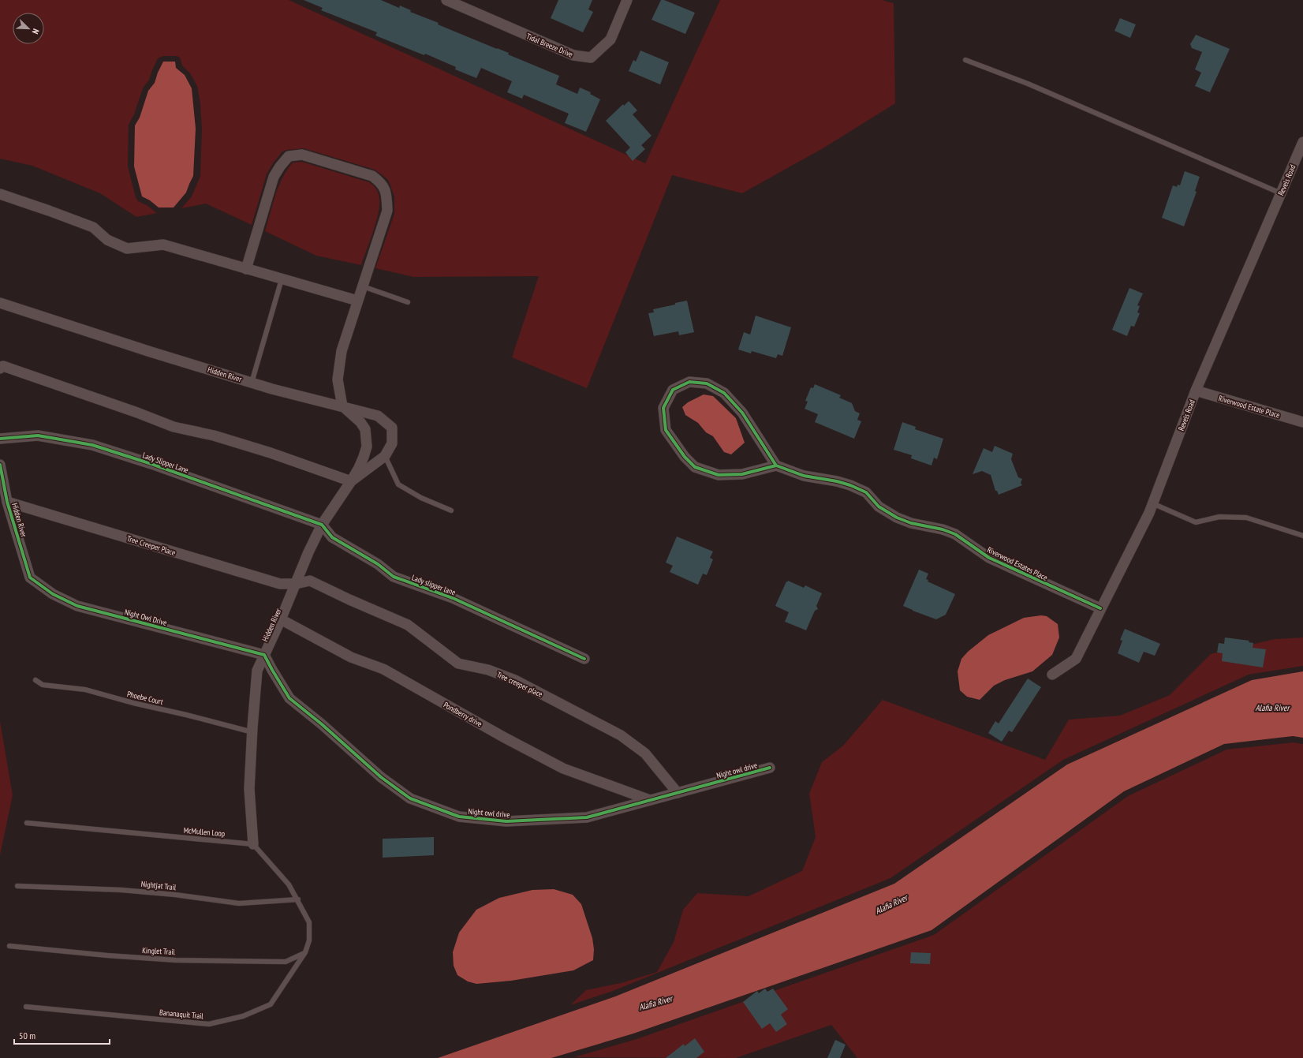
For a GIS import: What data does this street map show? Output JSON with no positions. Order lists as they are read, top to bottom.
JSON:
{
  "streets": {
    "street": [
      "Tidal Breeze Drive",
      "Revels Road",
      "Hidden River",
      "Riverwood Estate Place",
      "Lady Slipper Lane",
      "Tree Creeper Place",
      "Riverwood Estates Place",
      "Lady slipper lane",
      "Night Owl Drive",
      "Tree creeper place",
      "Pondberry drive",
      "Night owl drive"
    ],
    "lane": [
      "Phoebe Court",
      "McMullen Loop",
      "Nightjat Trail",
      "Kinglet Trail",
      "Bananaquit Trail"
    ]
  },
  "crossings": [
    ["Revels Road", "Riverwood Estate Place"],
    ["Revels Road", "Riverwood Estates Place"],
    ["Hidden River", "Lady Slipper Lane"],
    ["Hidden River", "Tree Creeper Place"],
    ["Hidden River", "Lady slipper lane"],
    ["Hidden River", "Night Owl Drive"],
    ["Hidden River", "Tree creeper place"],
    ["Hidden River", "Phoebe Court"],
    ["Hidden River", "Pondberry drive"],
    ["Hidden River", "Night owl drive"],
    ["Hidden River", "McMullen Loop"],
    ["Lady Slipper Lane", "Lady slipper lane"],
    ["Tree Creeper Place", "Tree creeper place"],
    ["Night Owl Drive", "Night owl drive"],
    ["Tree creeper place", "Night owl drive"],
    ["Pondberry drive", "Night owl drive"],
    ["Kinglet Trail", "Bananaquit Trail"]
  ],
  "water": ["Alafia River"],
  "scale_bar": "50 m",
  "north": "bottom right"
}
